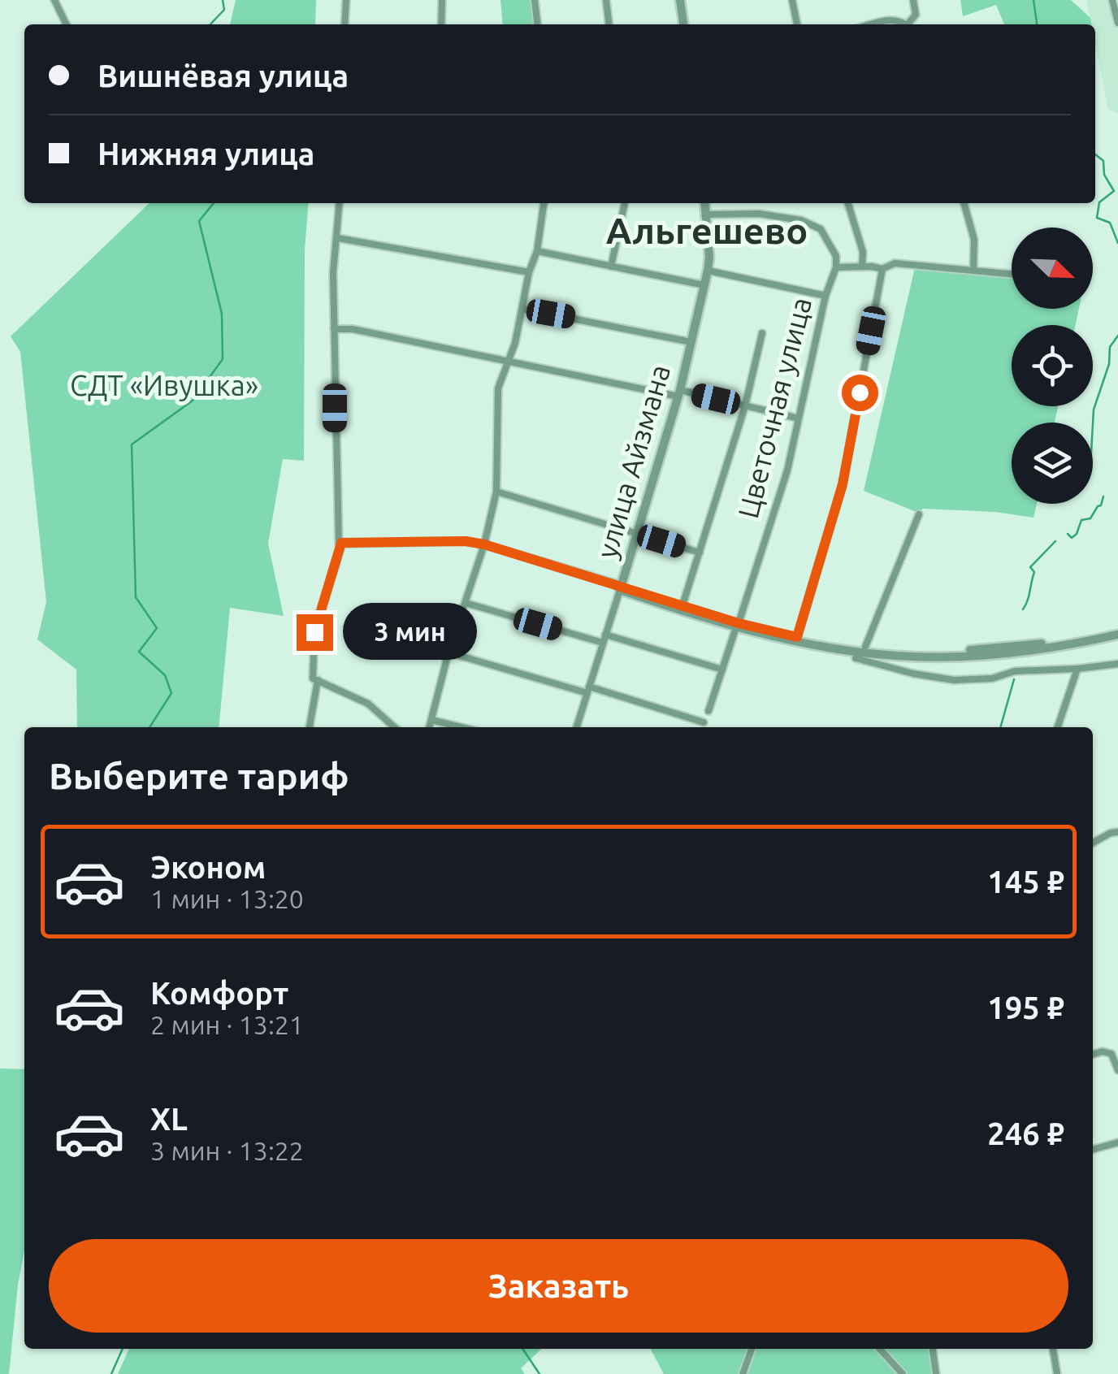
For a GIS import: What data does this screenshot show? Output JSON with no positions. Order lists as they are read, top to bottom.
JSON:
{
  "streets": {
    "street": ["Цветочная улица", "улица Айзмана"]
  },
  "crossings": [
    ["Цветочная улица", "улица Айзмана"]
  ],
  "districts": ["Альгешево"],
  "parks": ["СДТ «Ивушка»"],
  "north": "bottom right",
  "page": {
    "banner": ["Вишнёвая улица", "Нижняя улица"],
    "bubble": "3 мин",
    "heading": "Выберите тариф",
    "list": [
      {
        "name": "Эконом",
        "note": "1 мин · 13:20",
        "value": "145 ₽"
      },
      {
        "name": "Комфорт",
        "note": "2 мин · 13:21",
        "value": "195 ₽"
      },
      {
        "name": "XL",
        "note": "3 мин · 13:22",
        "value": "246 ₽"
      }
    ],
    "buttons": "Заказать"
  }
}
